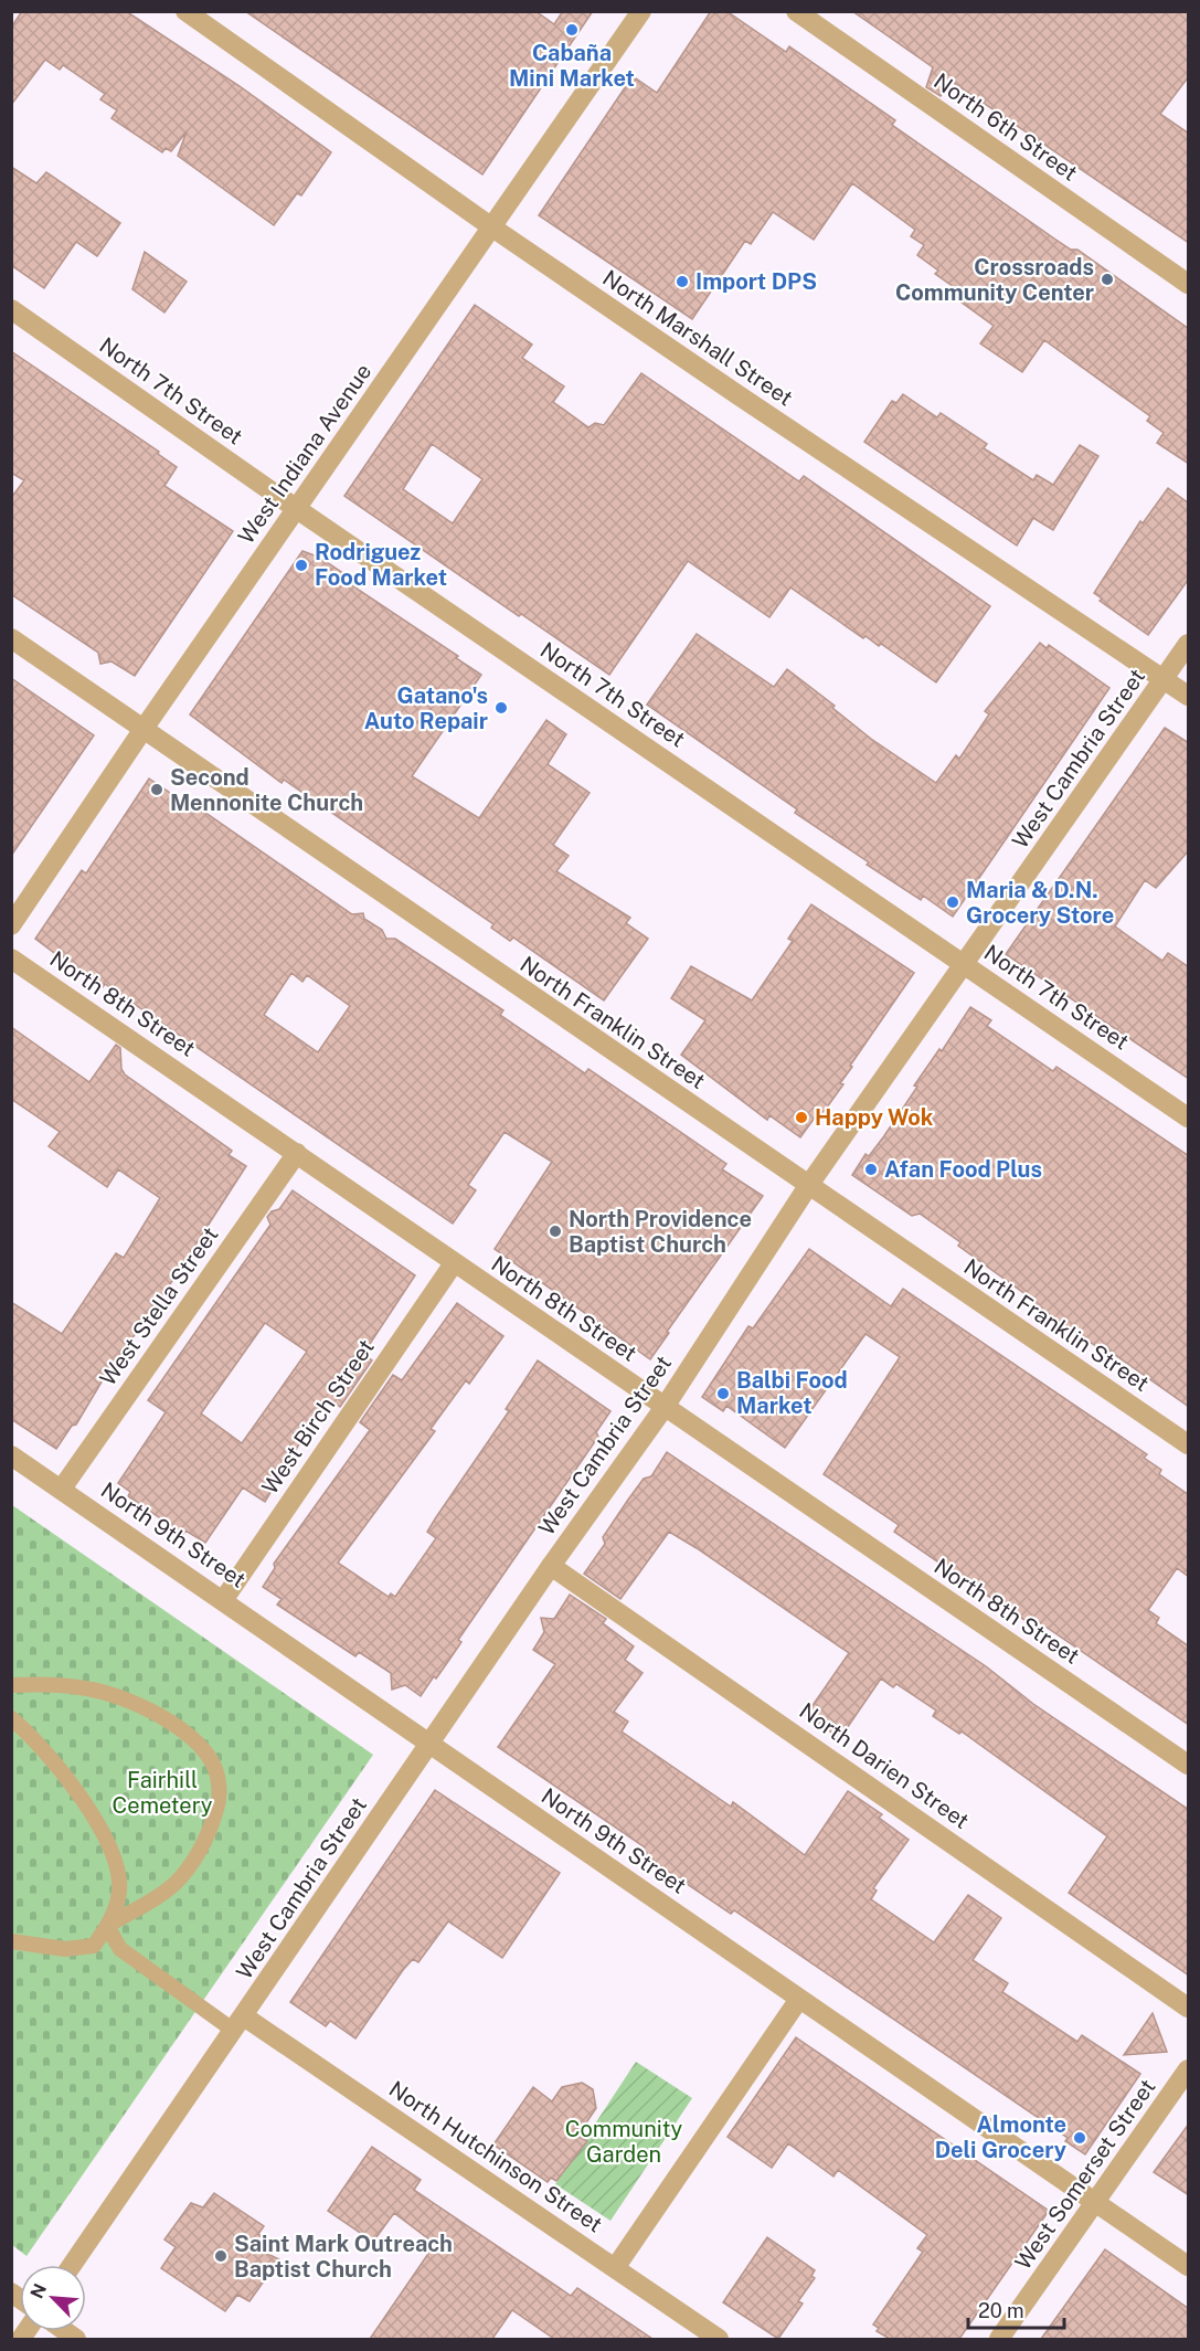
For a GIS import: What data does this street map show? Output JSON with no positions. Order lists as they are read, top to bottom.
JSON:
{
  "streets": {
    "street": [
      "North 6th Street",
      "North Marshall Street",
      "North 7th Street",
      "West Indiana Avenue",
      "West Cambria Street",
      "North 8th Street",
      "North Franklin Street",
      "West Stella Street",
      "West Birch Street",
      "North 9th Street",
      "North Darien Street",
      "North Hutchinson Street",
      "West Somerset Street"
    ]
  },
  "crossings": [
    ["North Marshall Street", "West Indiana Avenue"],
    ["North Marshall Street", "West Cambria Street"],
    ["North 7th Street", "West Indiana Avenue"],
    ["North 7th Street", "West Cambria Street"],
    ["West Indiana Avenue", "North Franklin Street"],
    ["West Cambria Street", "North 8th Street"],
    ["West Cambria Street", "North Franklin Street"],
    ["West Cambria Street", "North 9th Street"],
    ["West Cambria Street", "North Darien Street"],
    ["West Cambria Street", "North Hutchinson Street"],
    ["North 8th Street", "West Stella Street"],
    ["North 8th Street", "West Birch Street"],
    ["West Stella Street", "North 9th Street"],
    ["West Birch Street", "North 9th Street"],
    ["North 9th Street", "West Somerset Street"]
  ],
  "parks": ["Fairhill Cemetery", "Community Garden"],
  "places": [
    "Cabaña Mini Market",
    "Crossroads Community Center",
    "Import DPS",
    "Rodriguez Food Market",
    "Gatano's Auto Repair",
    "Second Mennonite Church",
    "Maria & D.N. Grocery Store",
    "Happy Wok",
    "Afan Food Plus",
    "North Providence Baptist Church",
    "Balbi Food Market",
    "Almonte Deli Grocery",
    "Saint Mark Outreach Baptist Church"
  ],
  "scale_bar": "20 m",
  "north": "top left"
}
